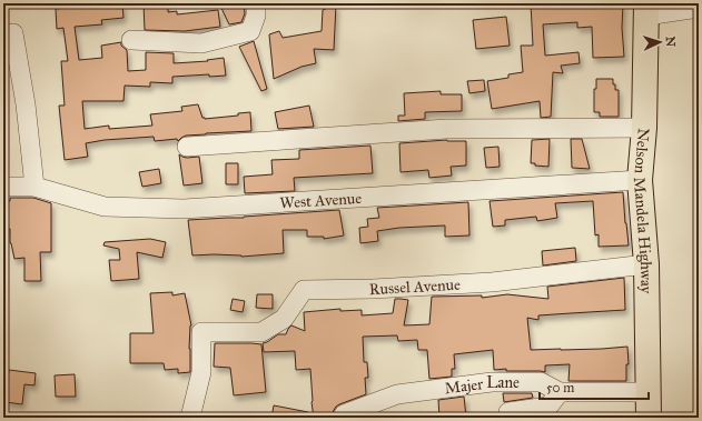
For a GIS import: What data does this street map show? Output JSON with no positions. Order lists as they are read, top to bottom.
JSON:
{
  "streets": {
    "highway": ["Nelson Mandela Highway"],
    "street": ["West Avenue", "Russel Avenue", "Majer Lane"]
  },
  "crossings": [
    ["West Avenue", "Nelson Mandela Highway"],
    ["Nelson Mandela Highway", "Russel Avenue"],
    ["Nelson Mandela Highway", "Majer Lane"]
  ],
  "scale_bar": "50 m",
  "north": "right"
}
